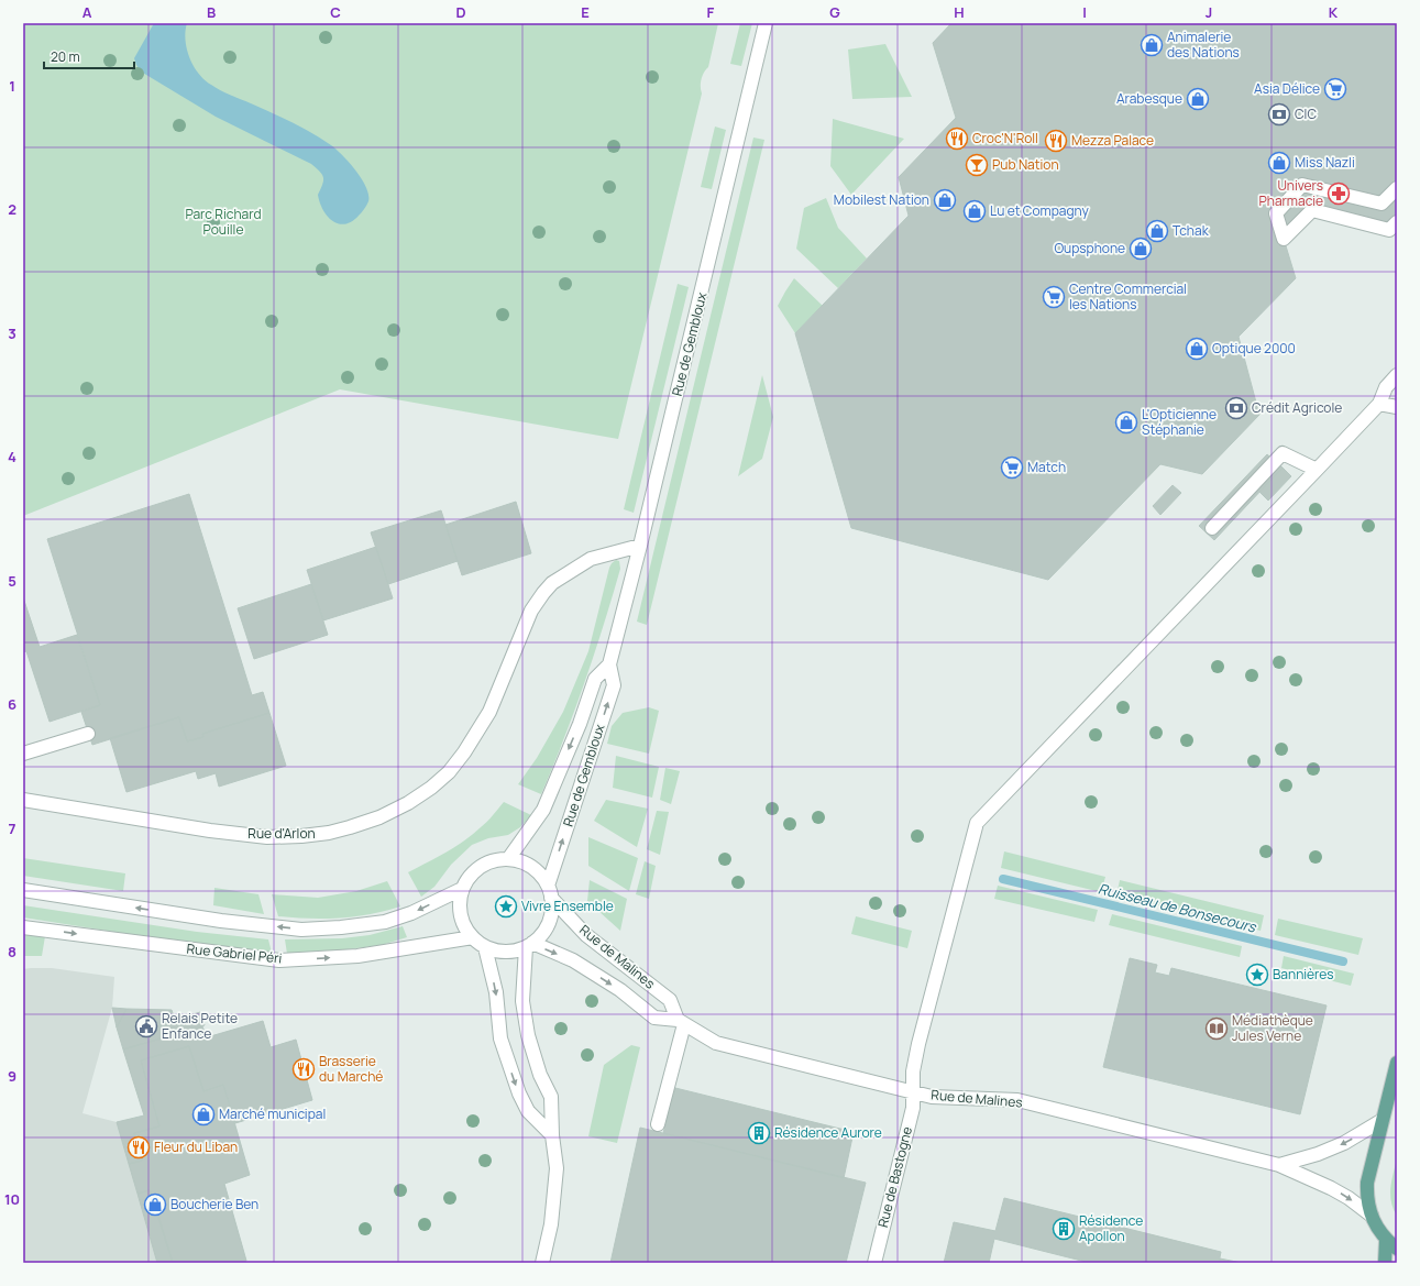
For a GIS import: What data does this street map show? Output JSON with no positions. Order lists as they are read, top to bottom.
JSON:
{
  "streets": {
    "street": [
      "Rue de Gembloux",
      "Rue d'Arlon",
      "Rue Gabriel Péri",
      "Rue de Malines",
      "Rue de Bastogne"
    ]
  },
  "crossings": [
    ["Rue de Gembloux", "Rue d'Arlon"],
    ["Rue de Gembloux", "Rue Gabriel Péri"],
    ["Rue de Gembloux", "Rue de Malines"],
    ["Rue Gabriel Péri", "Rue de Malines"],
    ["Rue de Malines", "Rue de Bastogne"]
  ],
  "water": ["Ruisseau de Bonsecours"],
  "parks": ["Parc Richard Pouille"],
  "places": {
    "shop": [
      "Animalerie des Nations",
      "Arabesque",
      "Miss Nazli",
      "Mobilest Nation",
      "Lu et Compagny",
      "Tchak",
      "Oupsphone",
      "Optique 2000",
      "L'Opticienne Stéphanie",
      "Marché municipal",
      "Boucherie Ben"
    ],
    "supermarket": ["Asia Délice", "Centre Commercial les Nations", "Match"],
    "bank": ["CIC", "Crédit Agricole"],
    "restaurant": [
      "Croc'N'Roll",
      "Mezza Palace",
      "Brasserie du Marché",
      "Fleur du Liban"
    ],
    "bar": ["Pub Nation"],
    "pharmacy": ["Univers Pharmacie"],
    "place": ["Vivre Ensemble", "Bannières"],
    "public building": ["Relais Petite Enfance"],
    "library": ["Médiathèque Jules Verne"],
    "building": ["Résidence Aurore", "Résidence Apollon"]
  },
  "scale_bar": "20 m",
  "grid": {
    "columns": [
      "A",
      "B",
      "C",
      "D",
      "E",
      "F",
      "G",
      "H",
      "I",
      "J",
      "K"
    ],
    "rows": [
      "1",
      "2",
      "3",
      "4",
      "5",
      "6",
      "7",
      "8",
      "9",
      "10"
    ]
  }
}
